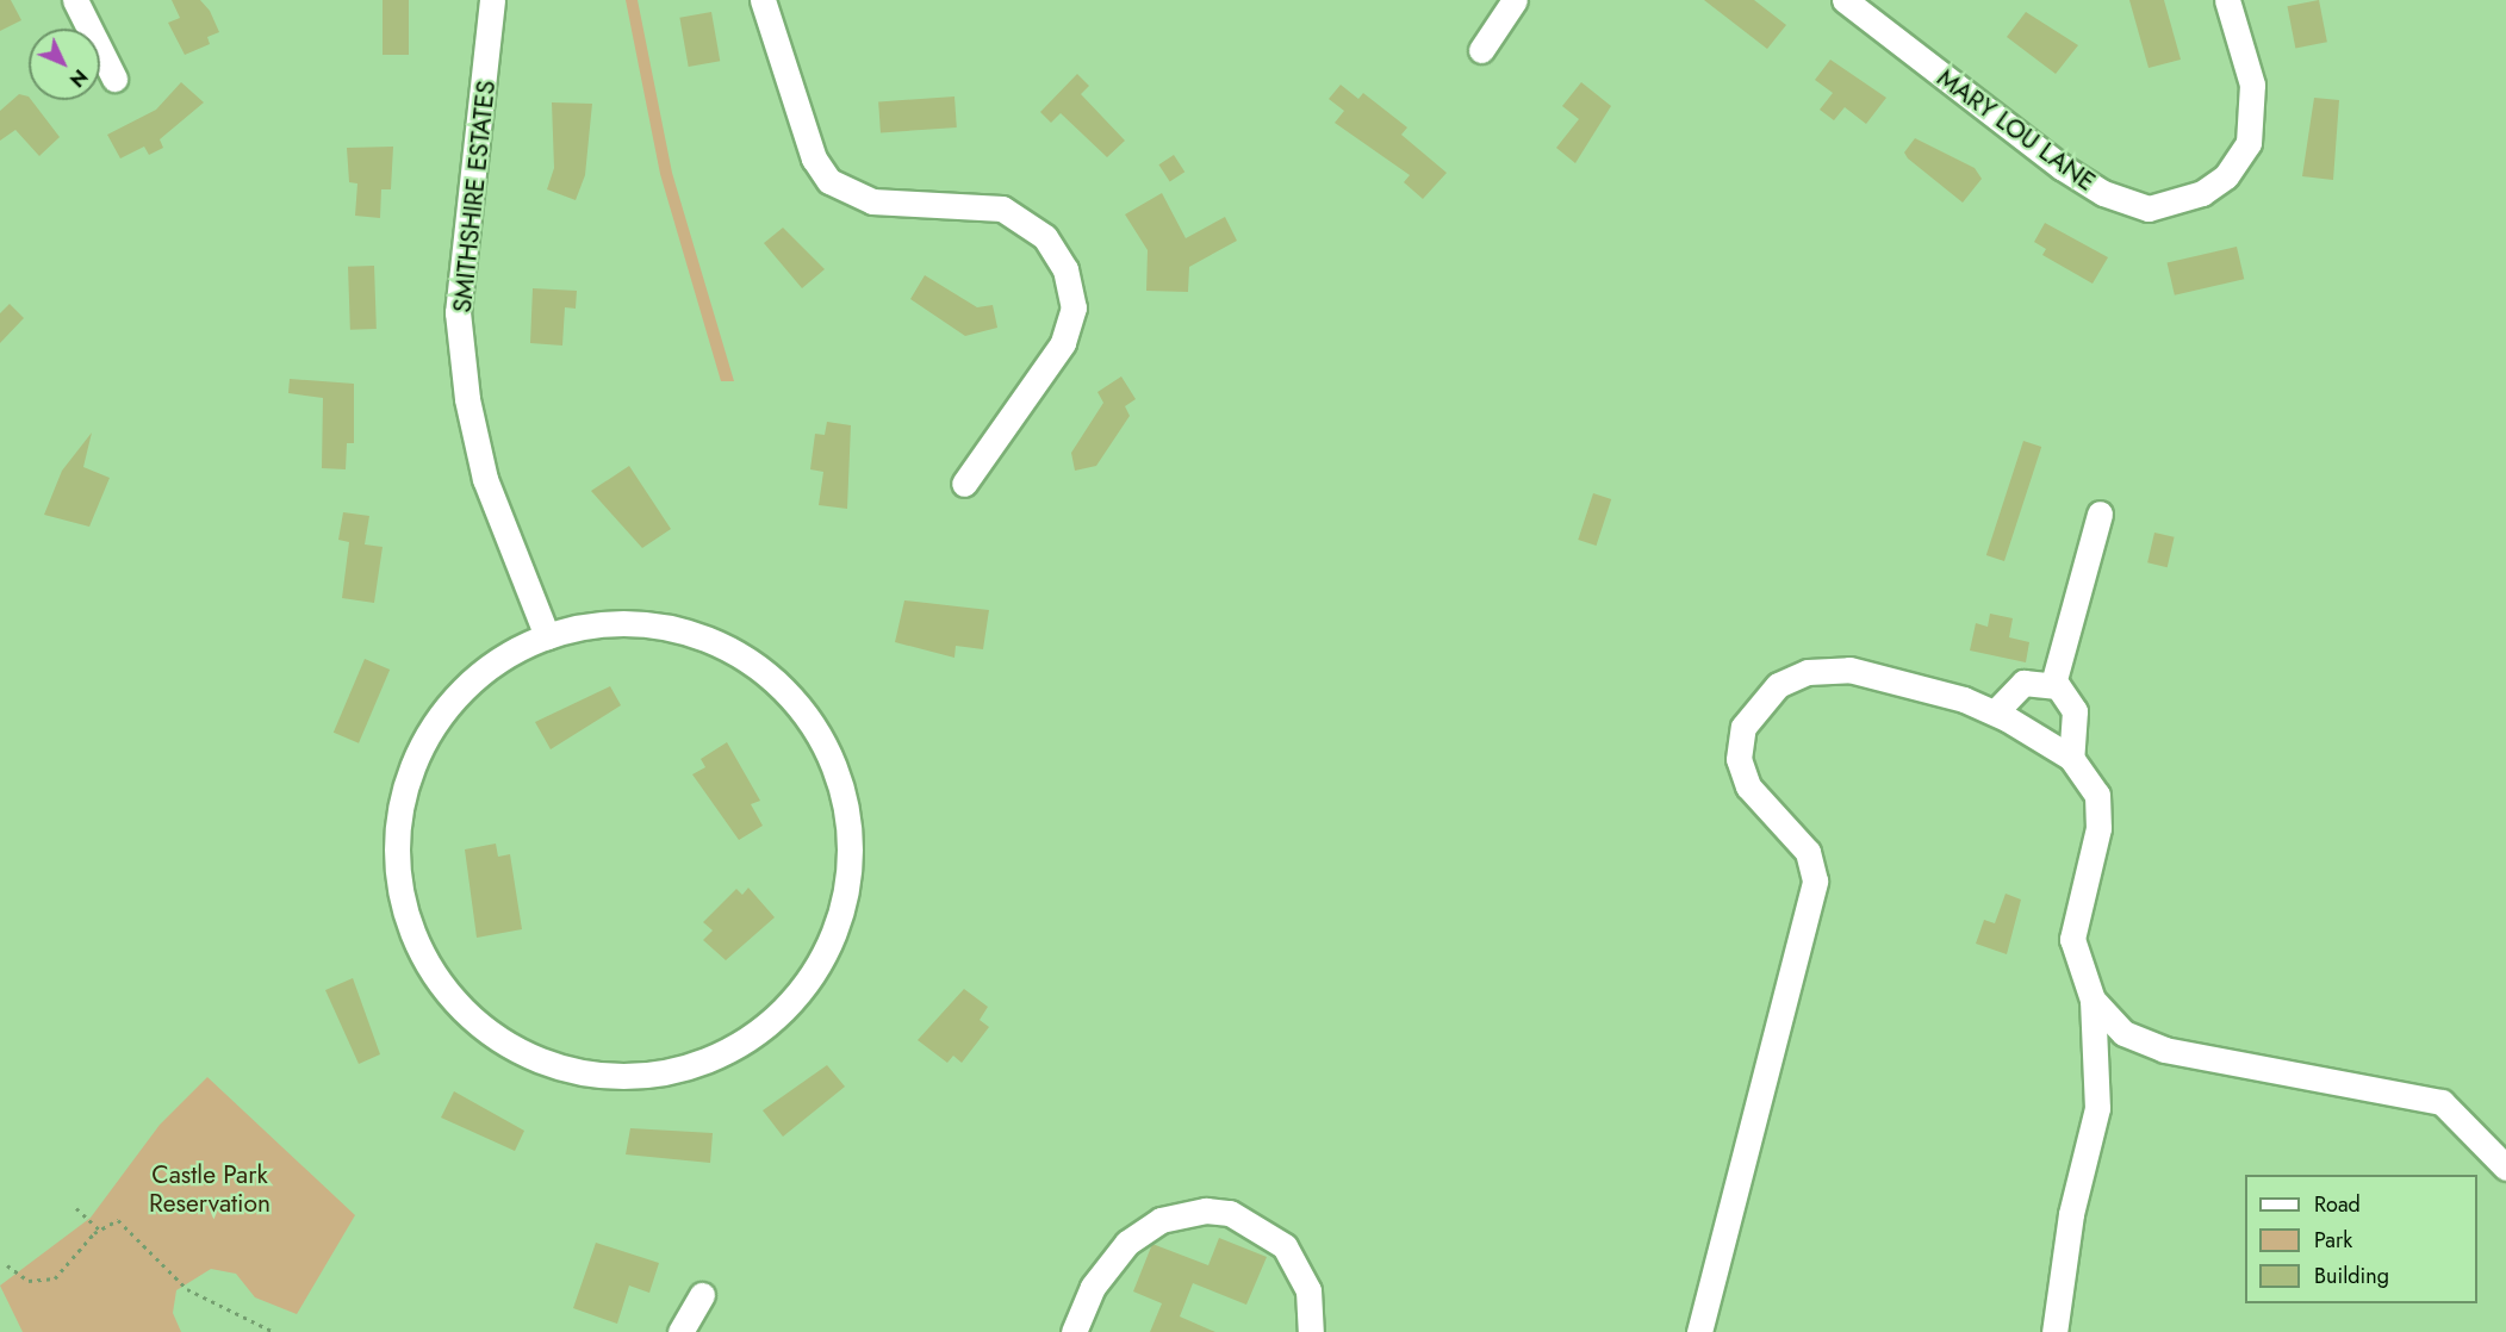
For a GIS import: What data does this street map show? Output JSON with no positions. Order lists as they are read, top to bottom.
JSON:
{
  "streets": {
    "street": ["MARY LOU LANE", "SMITHSHIRE ESTATES"]
  },
  "parks": ["Castle Park Reservation"],
  "legend": ["Road", "Park", "Building"],
  "north": "bottom right"
}
